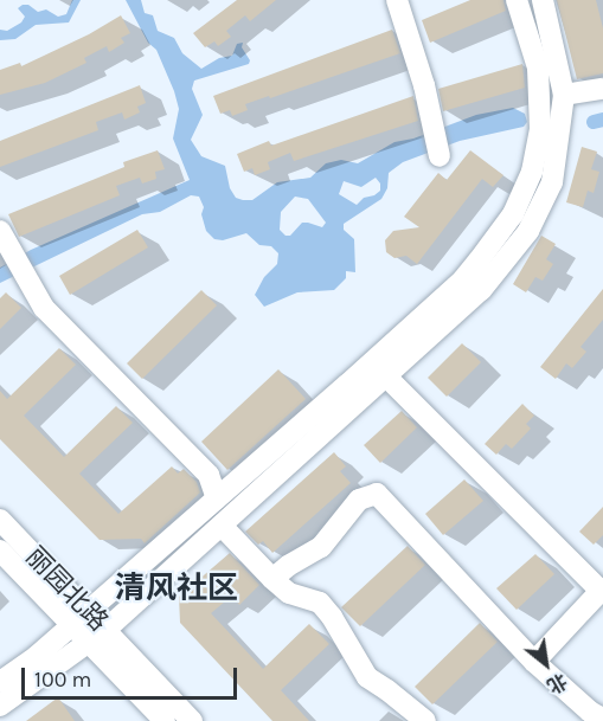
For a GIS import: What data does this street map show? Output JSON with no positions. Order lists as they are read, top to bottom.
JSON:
{
  "streets": {
    "street": ["丽园北路"]
  },
  "districts": ["清风社区"],
  "scale_bar": "100 m",
  "north": "bottom right"
}
